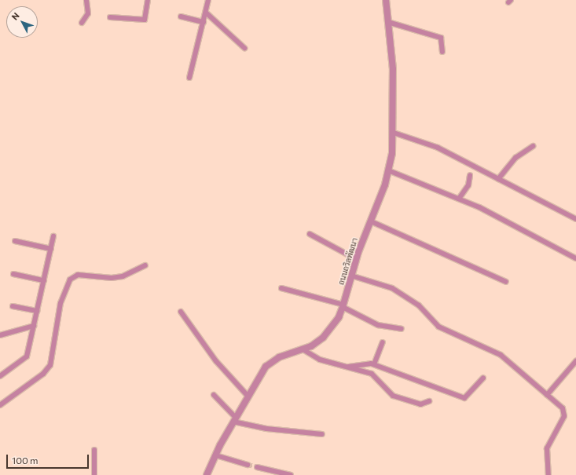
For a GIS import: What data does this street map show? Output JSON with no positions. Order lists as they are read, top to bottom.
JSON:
{
  "streets": {
    "street": ["ถนนถวิลพัฒนา"]
  },
  "scale_bar": "100 m",
  "north": "top left"
}
